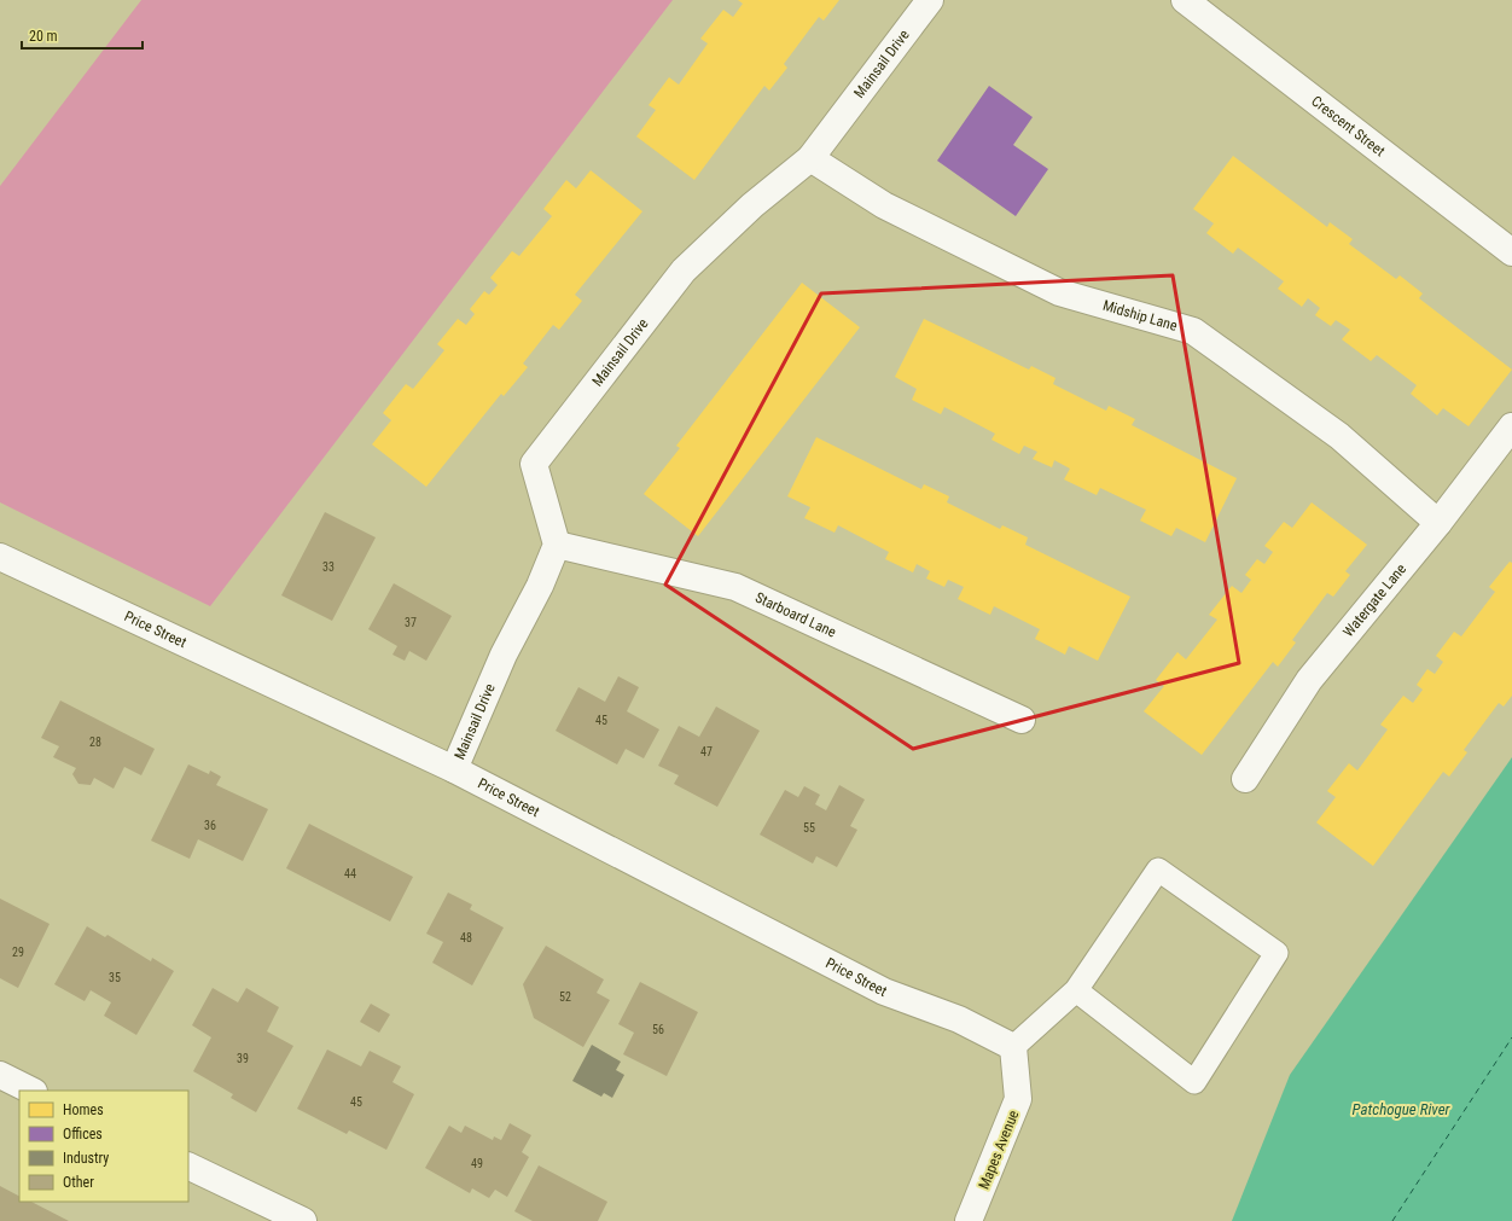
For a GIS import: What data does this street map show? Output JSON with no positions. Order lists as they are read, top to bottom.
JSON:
{
  "streets": {
    "street": [
      "Mainsail Drive",
      "Crescent Street",
      "Midship Lane",
      "Watergate Lane",
      "Starboard Lane",
      "Price Street",
      "Mapes Avenue"
    ]
  },
  "crossings": [
    ["Mainsail Drive", "Midship Lane"],
    ["Mainsail Drive", "Starboard Lane"],
    ["Mainsail Drive", "Price Street"],
    ["Midship Lane", "Watergate Lane"],
    ["Price Street", "Mapes Avenue"]
  ],
  "water": ["Patchogue River"],
  "house_numbers": [
    "33",
    "37",
    "45",
    "28",
    "47",
    "36",
    "55",
    "44",
    "48",
    "29",
    "35",
    "52",
    "56",
    "39",
    "45",
    "49"
  ],
  "legend": [
    "Homes",
    "Offices",
    "Industry",
    "Other"
  ],
  "scale_bar": "20 m"
}
